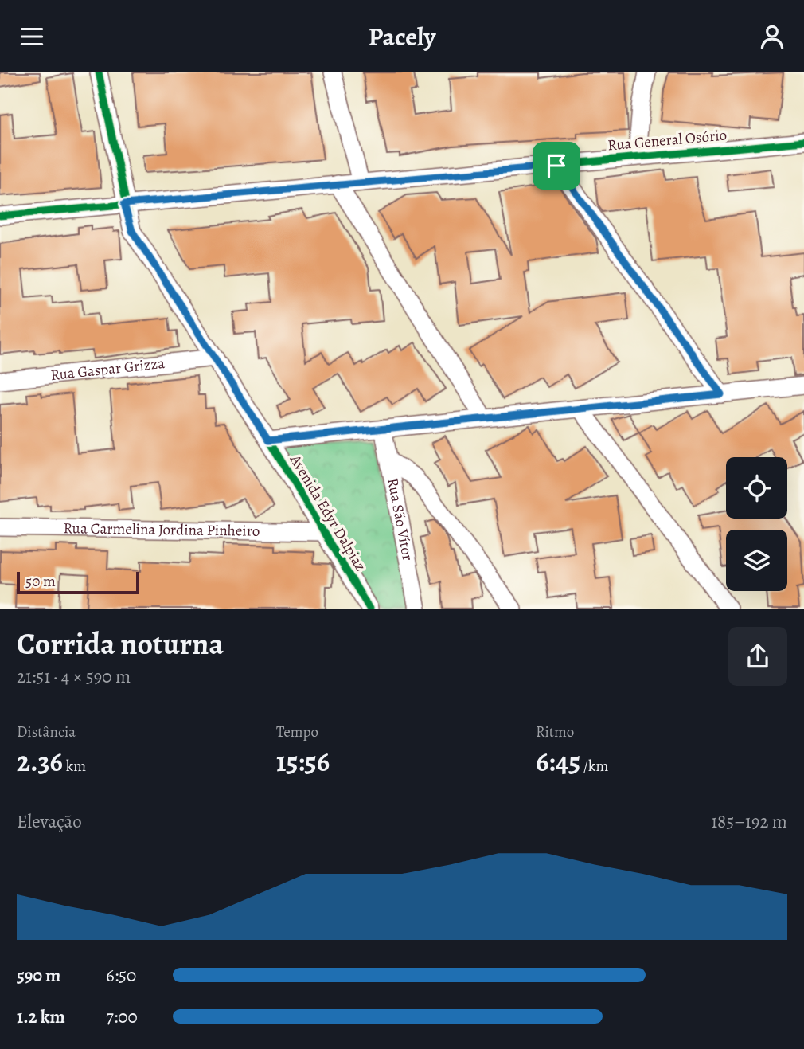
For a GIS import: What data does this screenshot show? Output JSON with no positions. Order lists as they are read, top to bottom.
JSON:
{
  "streets": {
    "street": [
      "Rua General Osório",
      "Rua Gaspar Grizza",
      "Avenida Edyr Dalpiaz",
      "Rua São Vítor",
      "Rua Carmelina Jordina Pinheiro"
    ]
  },
  "crossings": [
    ["Rua General Osório", "Avenida Edyr Dalpiaz"],
    ["Rua Gaspar Grizza", "Avenida Edyr Dalpiaz"],
    ["Avenida Edyr Dalpiaz", "Rua Carmelina Jordina Pinheiro"]
  ],
  "scale_bar": "50 m",
  "page": {
    "header": "Pacely",
    "scale": "50 m",
    "heading": ["Corrida noturna", "21:51 · 4 × 590 m"],
    "stats": [
      ["Distância", "2.36 km"],
      ["Tempo", "15:56"],
      ["Ritmo", "6:45 /km"]
    ],
    "chart": ["Elevação", "185–192 m"],
    "list": [
      {
        "name": "590 m",
        "note": "6:50"
      },
      {
        "name": "1.2 km",
        "note": "7:00"
      }
    ]
  }
}
